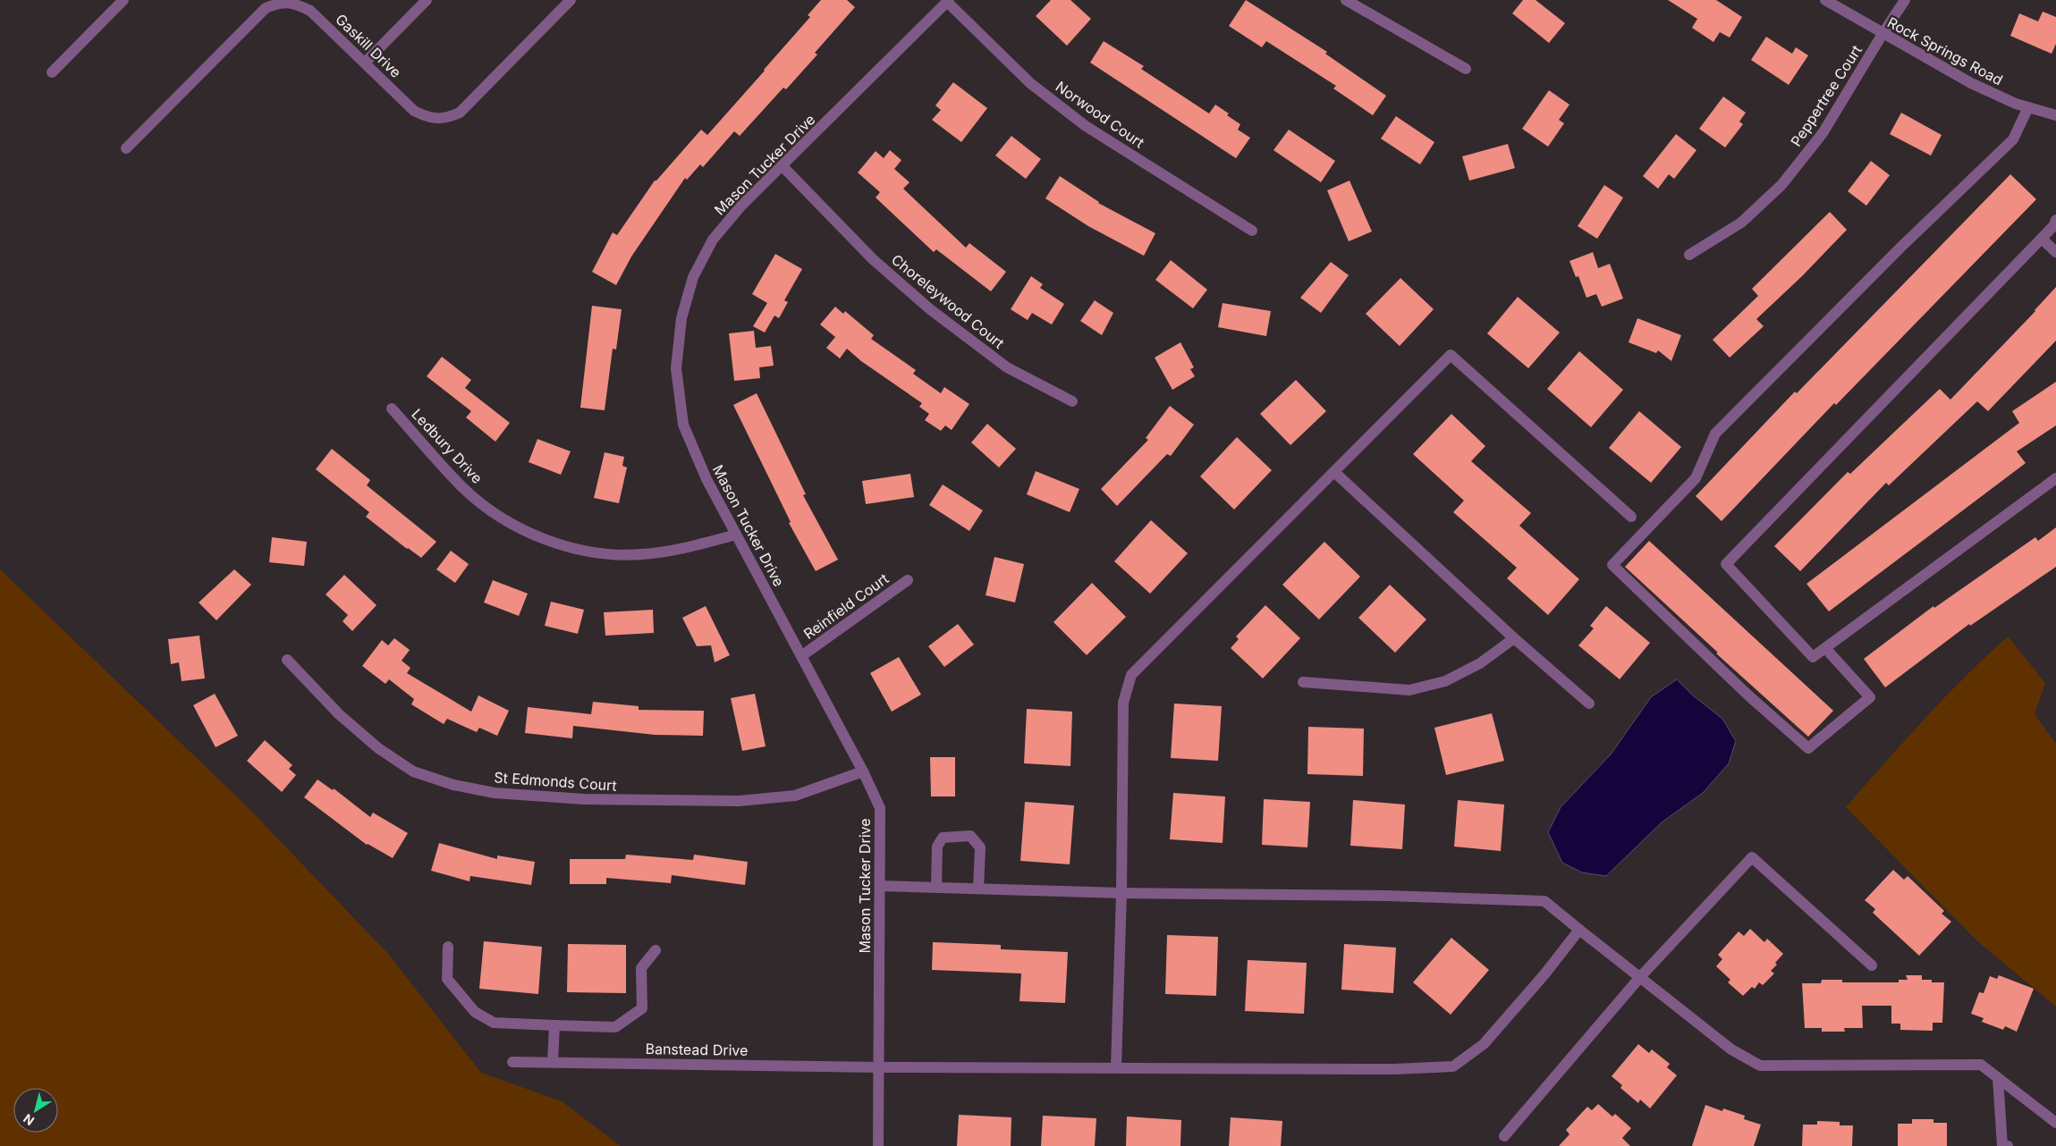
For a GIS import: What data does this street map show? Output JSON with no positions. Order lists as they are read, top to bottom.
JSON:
{
  "streets": {
    "street": [
      "Gaskill Drive",
      "Rock Springs Road",
      "Peppertree Court",
      "Norwood Court",
      "Mason Tucker Drive",
      "Choreleywood Court",
      "Ledbury Drive",
      "Reinfield Court",
      "St Edmonds Court",
      "Banstead Drive"
    ]
  },
  "crossings": [
    ["Rock Springs Road", "Peppertree Court"],
    ["Norwood Court", "Mason Tucker Drive"],
    ["Mason Tucker Drive", "Choreleywood Court"],
    ["Mason Tucker Drive", "Ledbury Drive"],
    ["Mason Tucker Drive", "Reinfield Court"],
    ["Mason Tucker Drive", "St Edmonds Court"],
    ["Mason Tucker Drive", "Banstead Drive"]
  ],
  "north": "bottom left"
}
